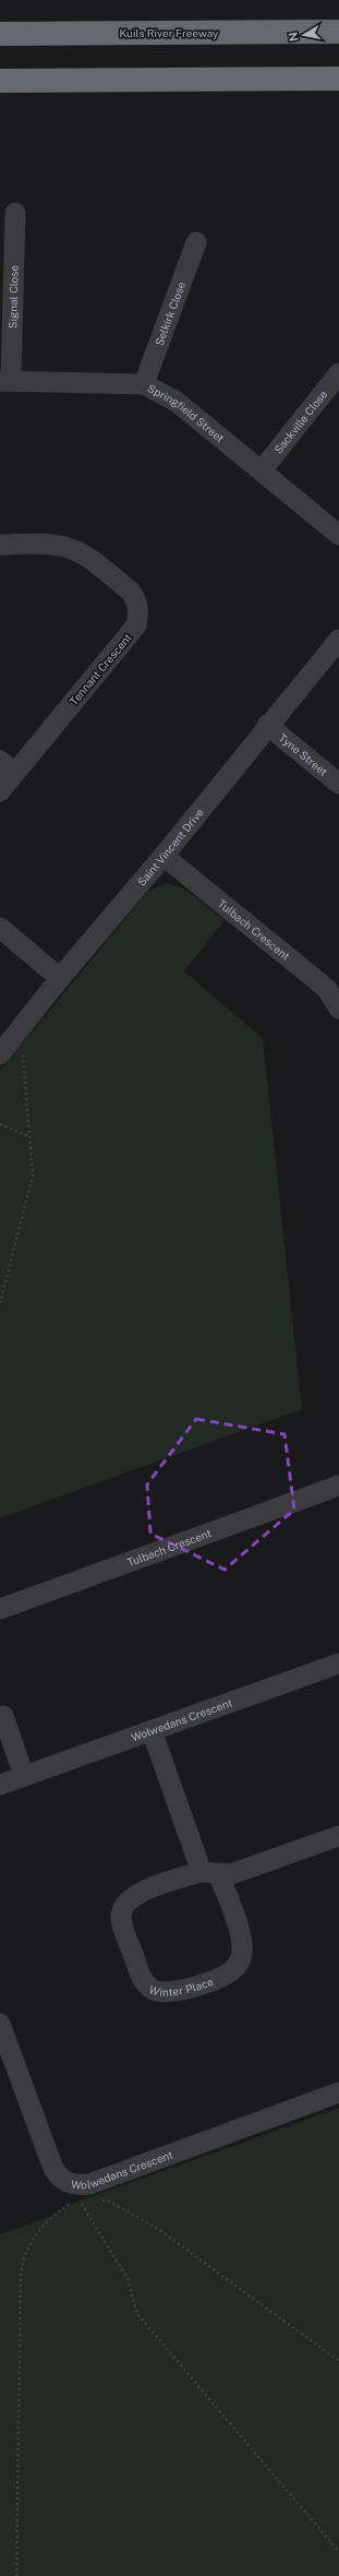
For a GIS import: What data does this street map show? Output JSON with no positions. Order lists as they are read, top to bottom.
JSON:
{
  "streets": {
    "highway": ["Kuils River Freeway"],
    "street": [
      "Signal Close",
      "Selkirk Close",
      "Springfield Street",
      "Sackville Close",
      "Tennant Crescent",
      "Tyne Street",
      "Saint Vincent Drive",
      "Tulbach Crescent",
      "Wolwedans Crescent",
      "Winter Place"
    ]
  },
  "crossings": [
    ["Signal Close", "Springfield Street"],
    ["Selkirk Close", "Springfield Street"],
    ["Springfield Street", "Sackville Close"],
    ["Tyne Street", "Saint Vincent Drive"],
    ["Saint Vincent Drive", "Tulbach Crescent"],
    ["Wolwedans Crescent", "Winter Place"]
  ],
  "north": "left"
}
